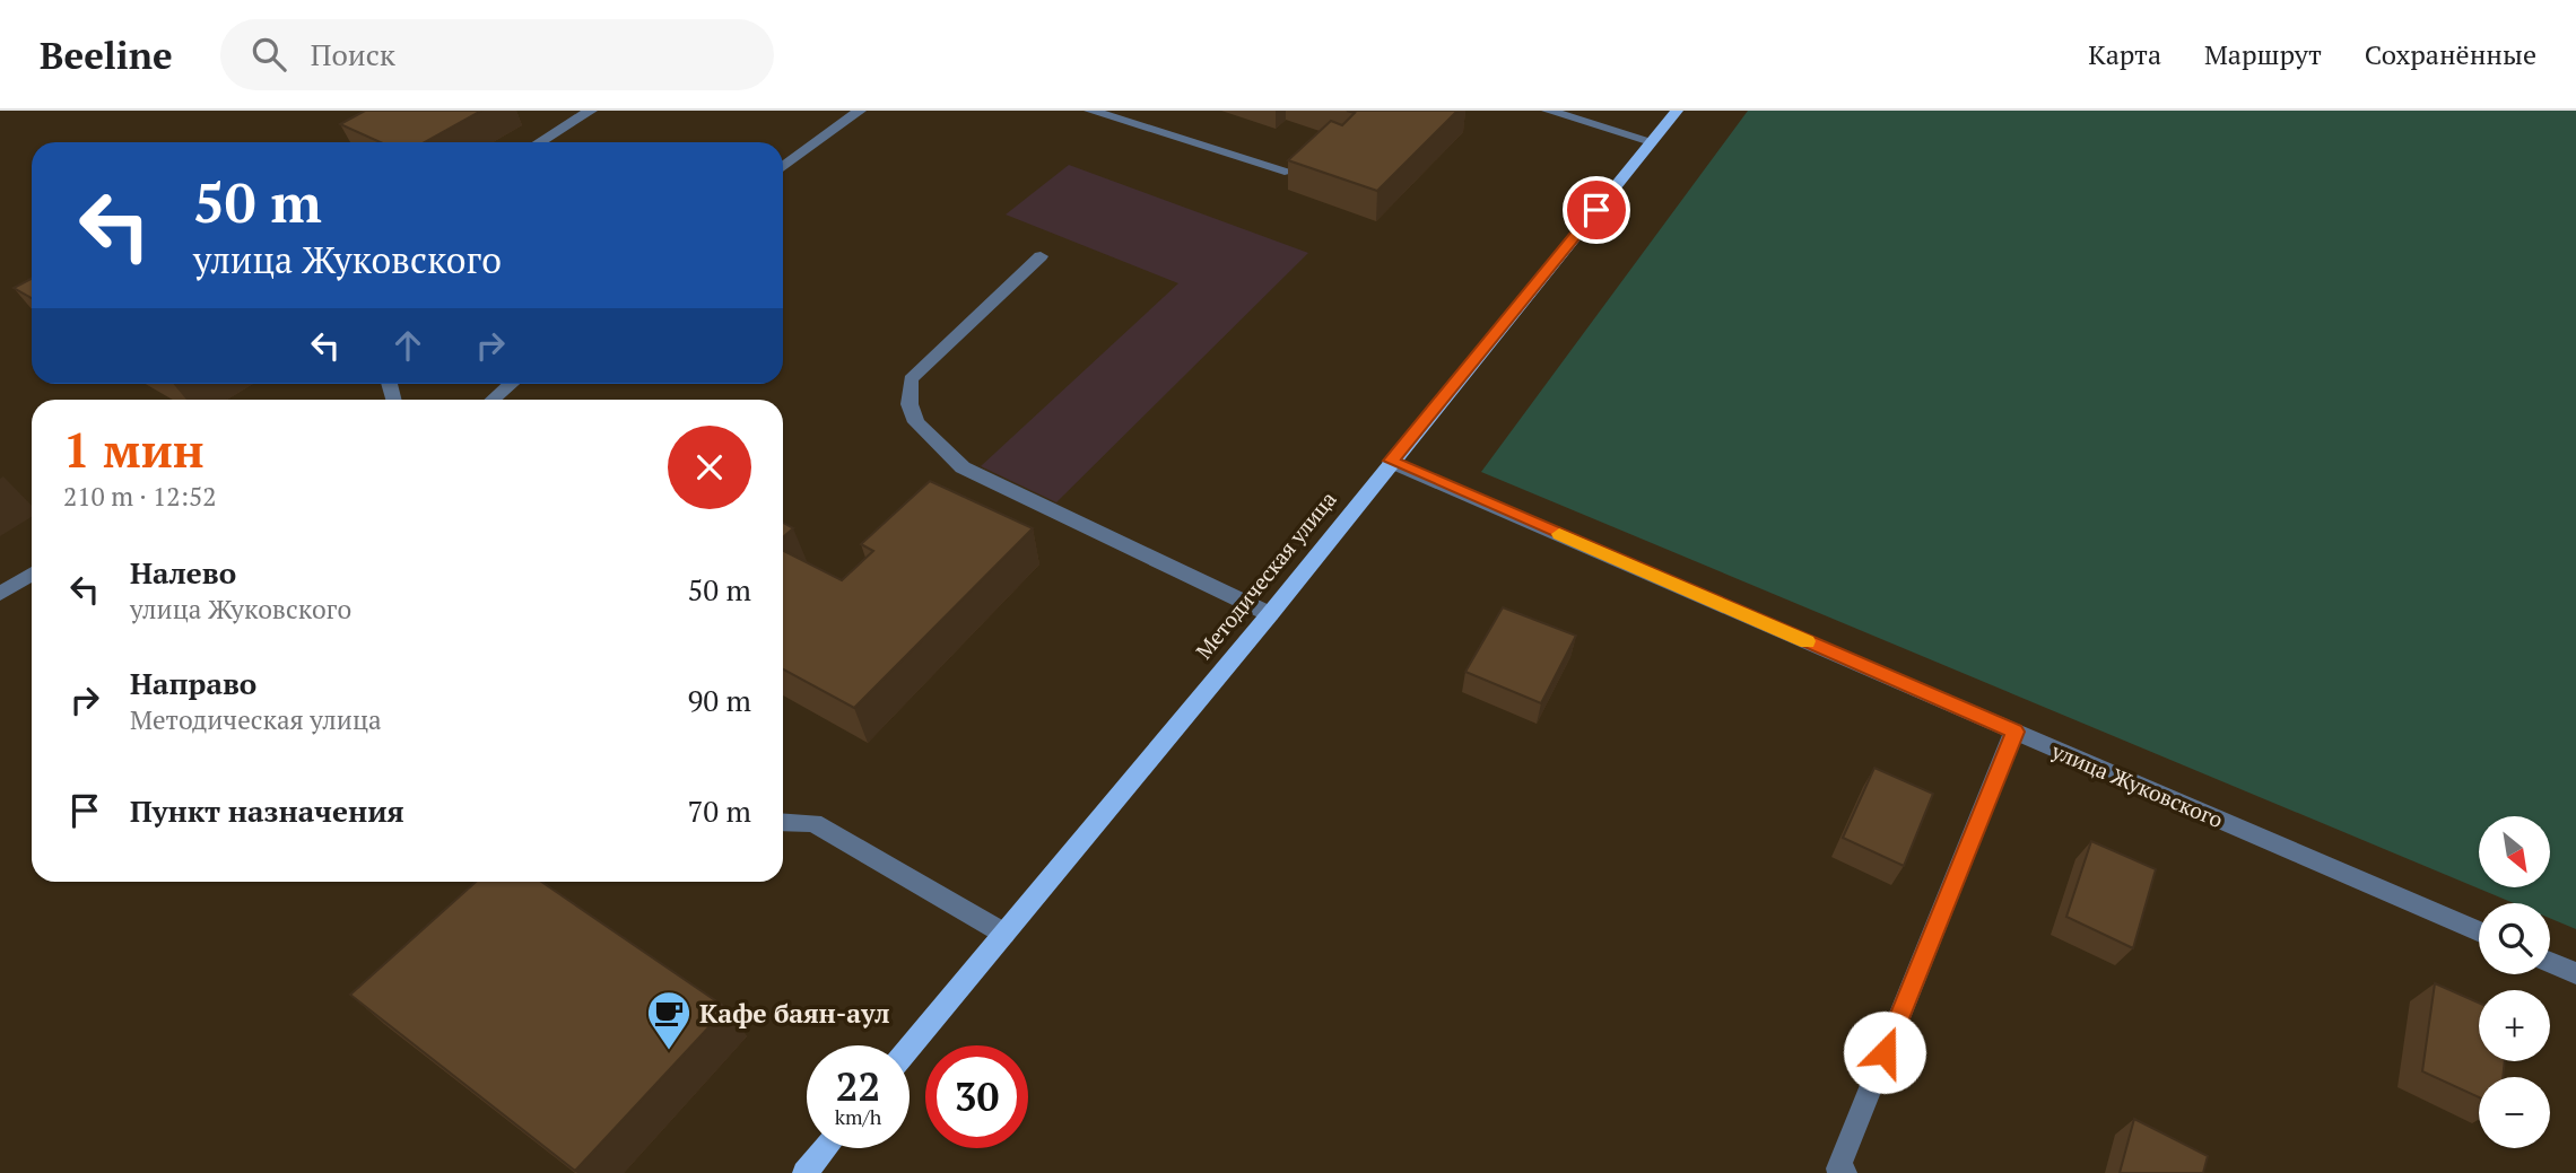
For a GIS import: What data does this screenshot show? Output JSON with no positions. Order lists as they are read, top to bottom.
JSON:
{
  "streets": {
    "main road": ["Методическая улица"],
    "street": ["улица Жуковского"]
  },
  "crossings": [
    ["Методическая улица", "улица Жуковского"]
  ],
  "places": {
    "cafe": ["Кафе баян-аул"]
  },
  "north": "bottom right",
  "page": {
    "header": "Beeline",
    "search": "Поиск",
    "nav": ["Карта", "Маршрут", "Сохранённые"],
    "turn": ["50 m", "улица Жуковского"],
    "heading": ["1 мин", "210 m · 12:52"],
    "list": [
      {
        "name": "Налево",
        "note": "улица Жуковского",
        "value": "50 m"
      },
      {
        "name": "Направо",
        "note": "Методическая улица",
        "value": "90 m"
      },
      {
        "name": "Пункт назначения",
        "value": "70 m"
      }
    ],
    "map_buttons": ["+", "−"],
    "speed": "22 km/h",
    "limit": "30"
  }
}
